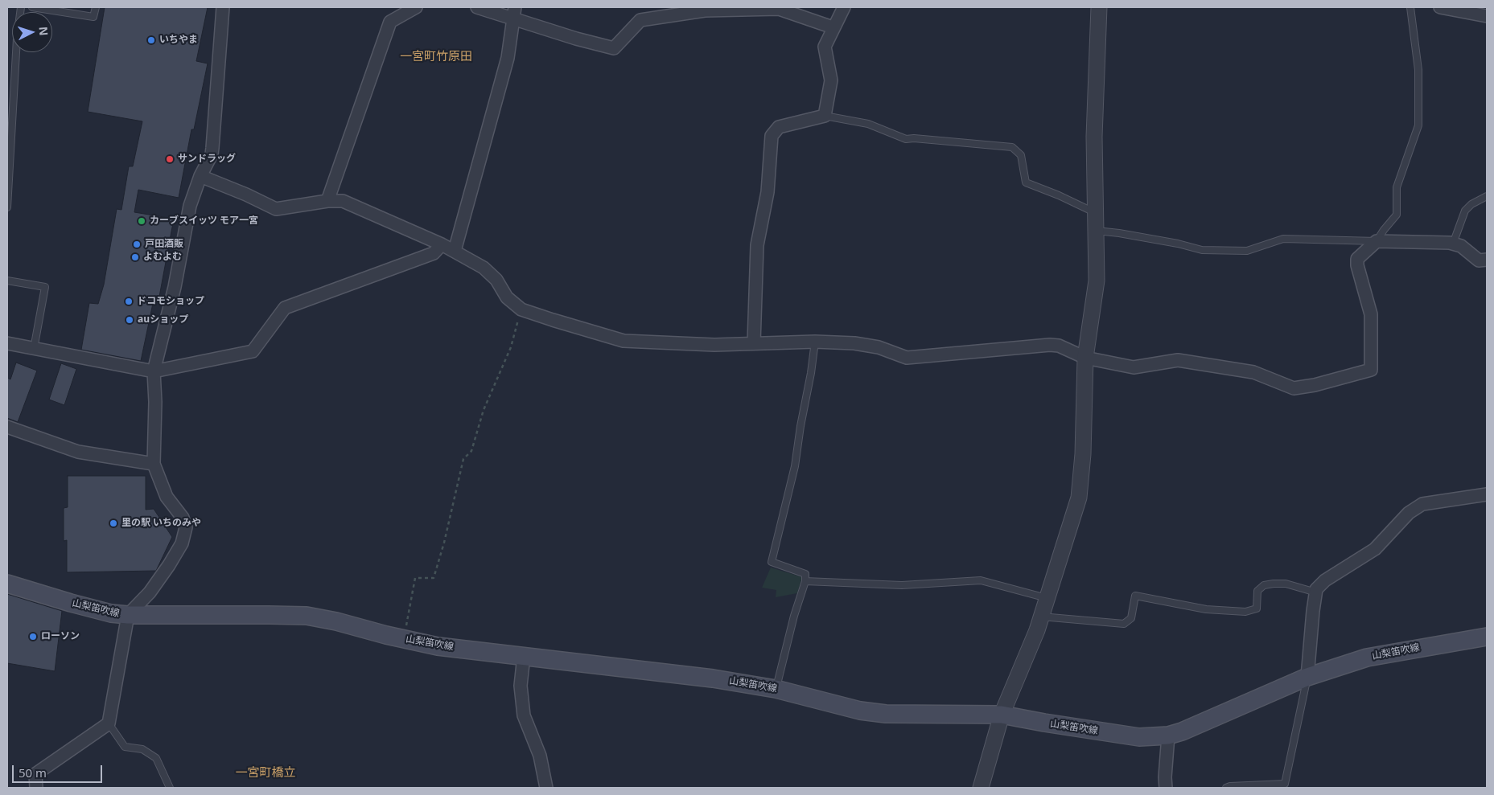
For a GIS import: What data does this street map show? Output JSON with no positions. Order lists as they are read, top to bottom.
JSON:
{
  "streets": {
    "main road": ["山梨笛吹線"]
  },
  "districts": ["一宮町竹原田", "一宮町橋立"],
  "places": [
    "いちやま",
    "サンドラッグ",
    "カーブスイッツ モア一宮",
    "戸田酒販",
    "よむよむ",
    "ドコモショップ",
    "auショップ",
    "里の駅 いちのみや",
    "ローソン"
  ],
  "scale_bar": "50 m",
  "north": "right"
}
